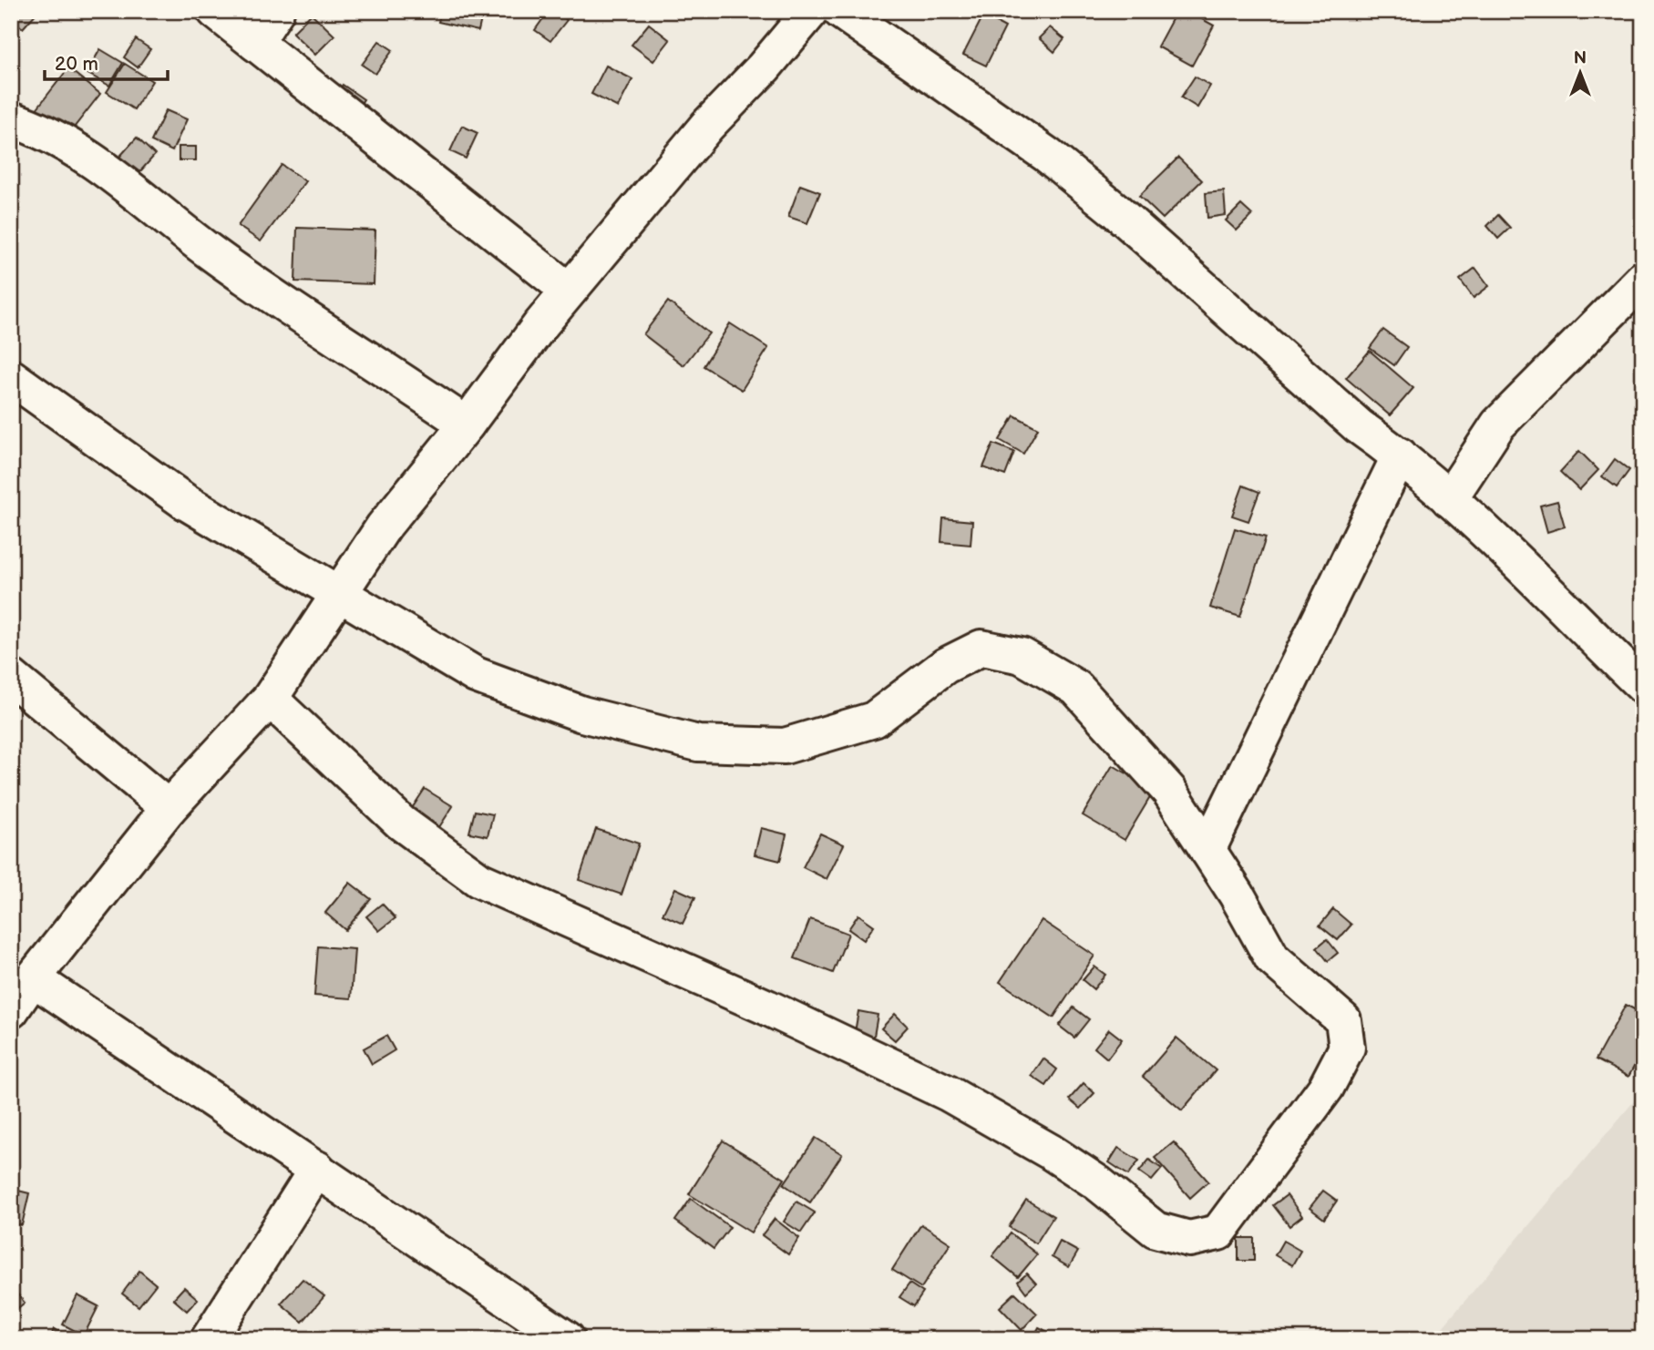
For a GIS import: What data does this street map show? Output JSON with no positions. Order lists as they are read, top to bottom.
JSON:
{
  "scale_bar": "20 m",
  "north": "top"
}
